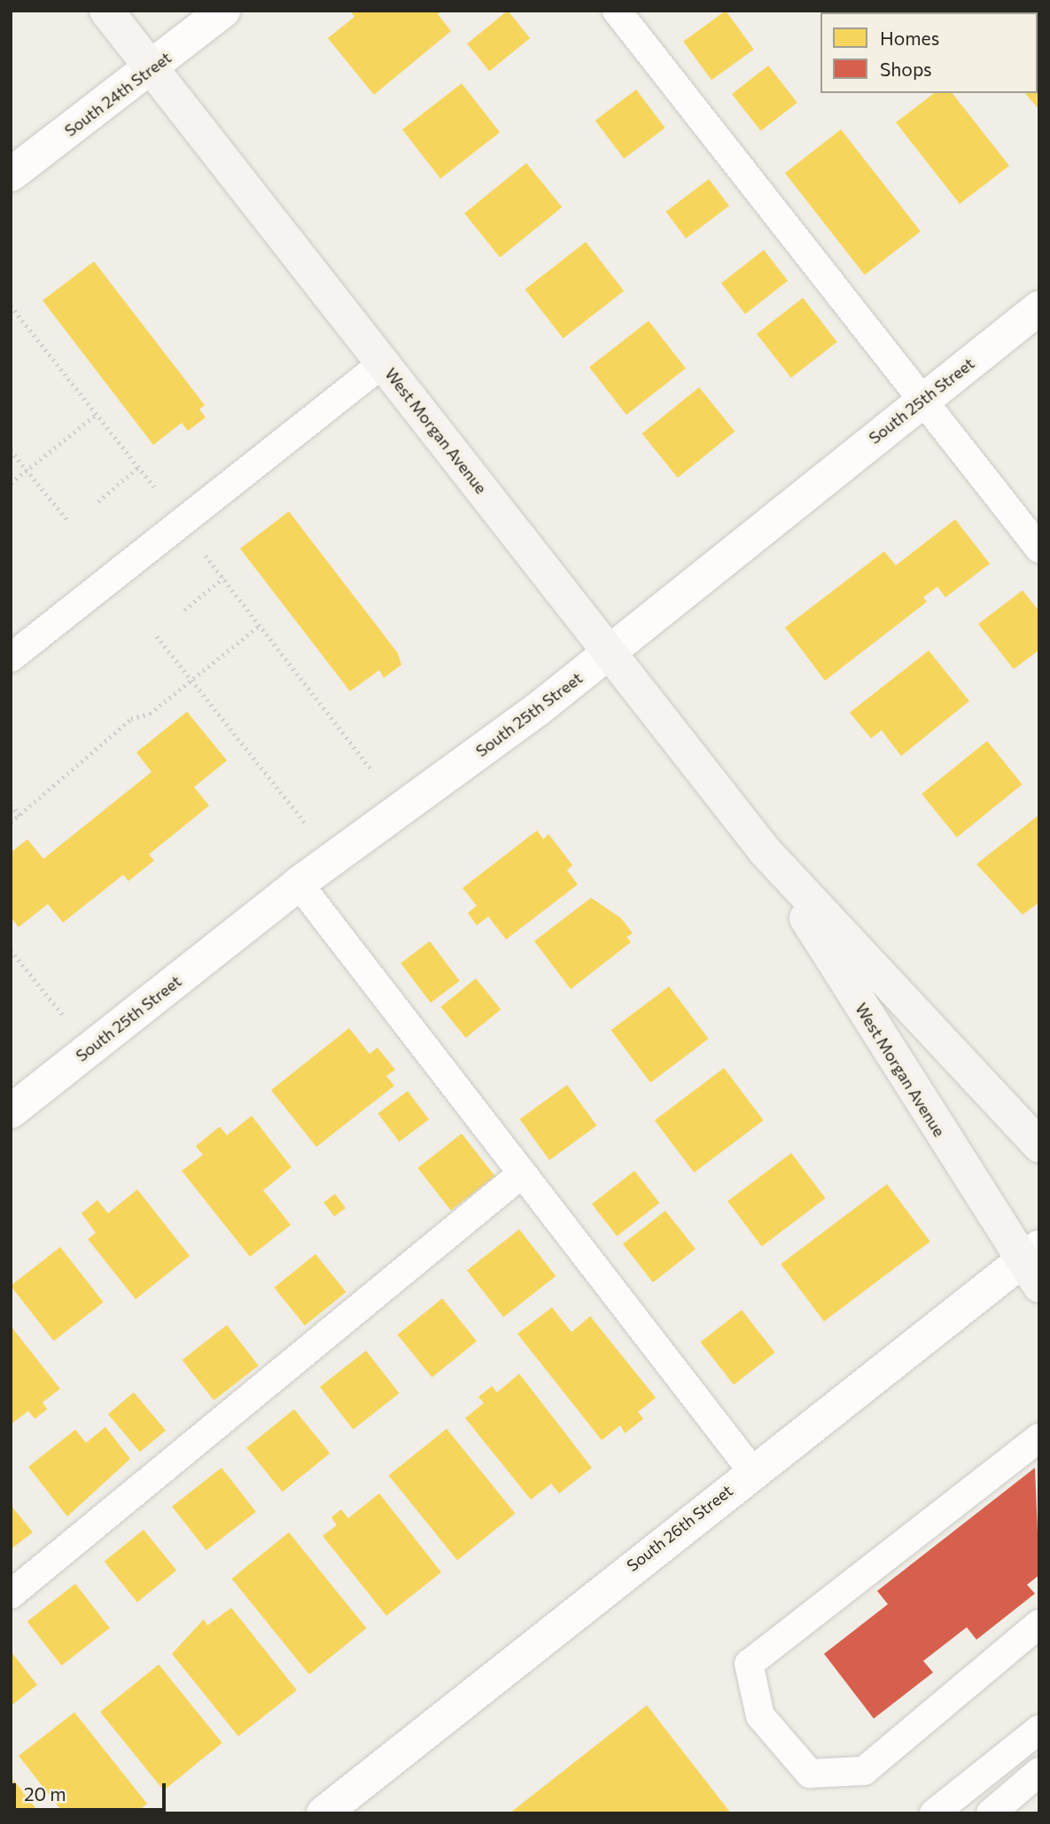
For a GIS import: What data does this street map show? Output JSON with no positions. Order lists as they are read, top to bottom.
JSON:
{
  "streets": {
    "street": [
      "South 24th Street",
      "South 25th Street",
      "West Morgan Avenue",
      "South 26th Street"
    ]
  },
  "crossings": [
    ["South 24th Street", "West Morgan Avenue"],
    ["South 25th Street", "West Morgan Avenue"],
    ["West Morgan Avenue", "South 26th Street"]
  ],
  "legend": ["Homes", "Shops"],
  "scale_bar": "20 m"
}
